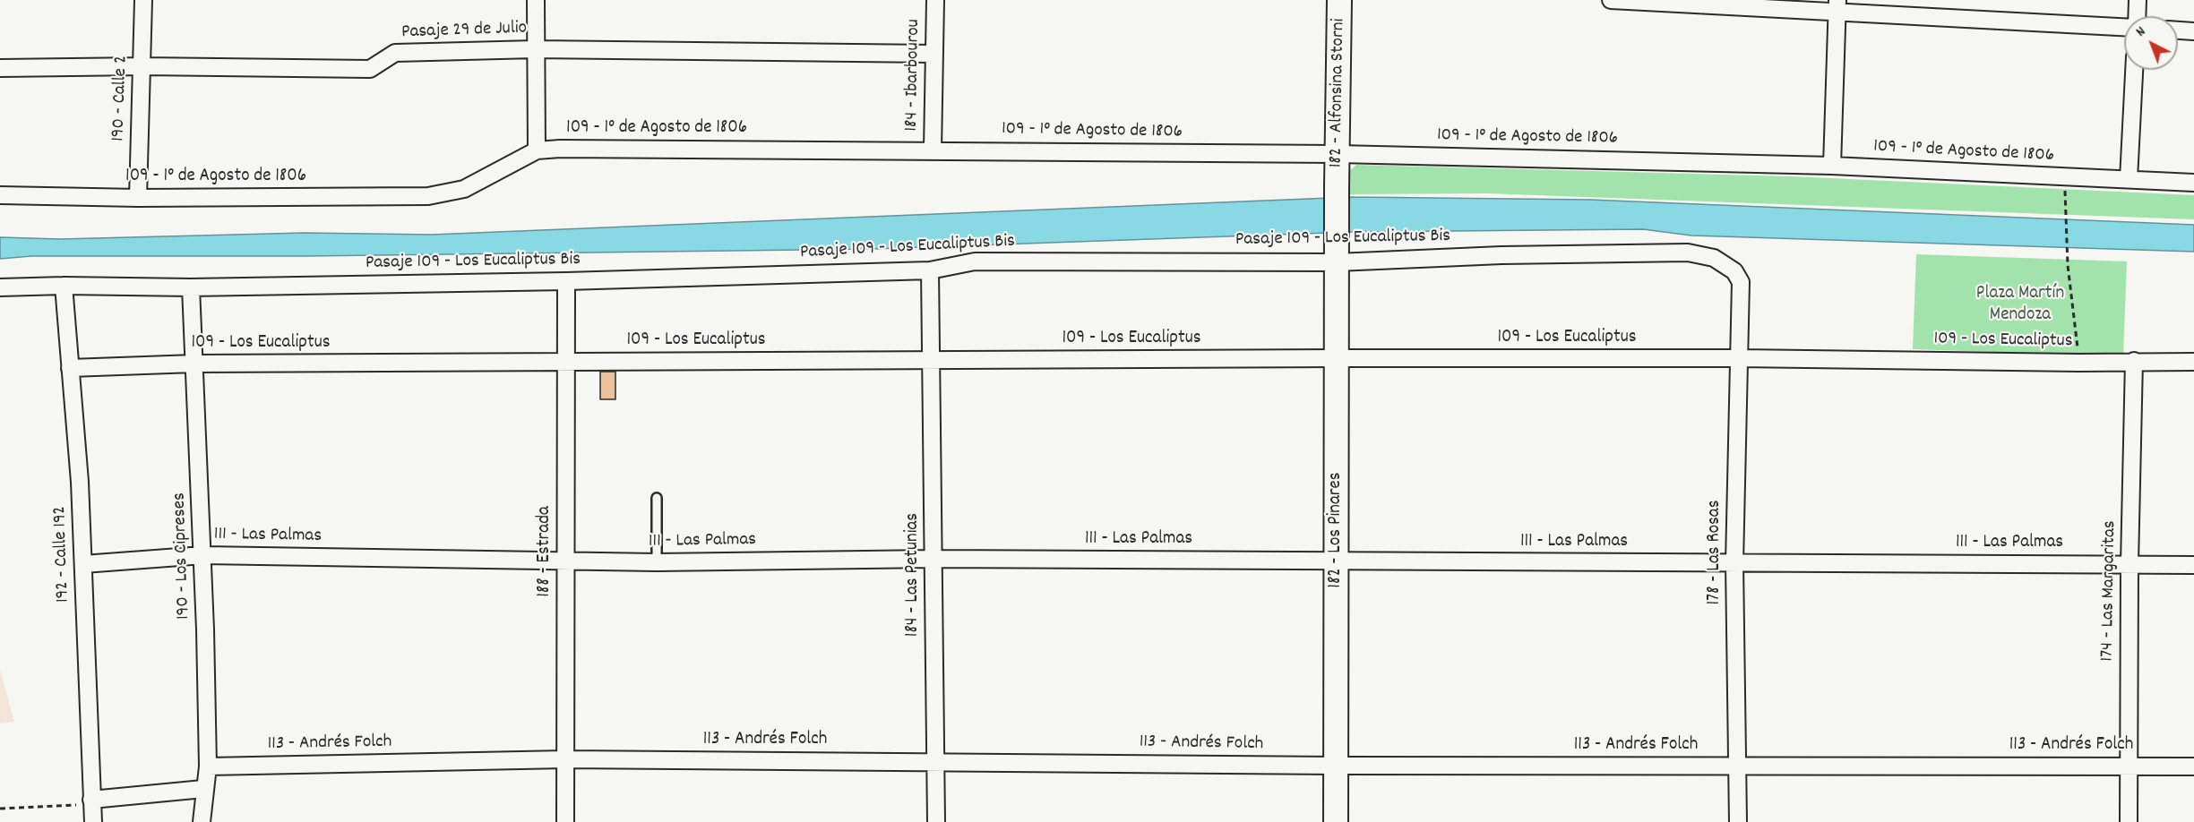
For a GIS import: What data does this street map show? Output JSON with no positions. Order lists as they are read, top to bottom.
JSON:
{
  "streets": {
    "street": [
      "Pasaje 29 de Julio",
      "184 - Ibarbourou",
      "182 - Alfonsina Storni",
      "190 - Calle 2",
      "109 - 1° de Agosto de 1806",
      "Pasaje 109 - Los Eucaliptus Bis",
      "109 - Los Eucaliptus",
      "182 - Los Pinares",
      "111 - Las Palmas",
      "188 - Estrada",
      "178 - Las Rosas",
      "192 - Calle 192",
      "190 - Los Cipreses",
      "184 - Las Petunias",
      "174 - Las Margaritas",
      "113 - Andrés Folch"
    ]
  },
  "crossings": [
    ["Pasaje 29 de Julio", "184 - Ibarbourou"],
    ["Pasaje 29 de Julio", "190 - Calle 2"],
    ["184 - Ibarbourou", "109 - 1° de Agosto de 1806"],
    ["182 - Alfonsina Storni", "109 - 1° de Agosto de 1806"],
    ["182 - Alfonsina Storni", "182 - Los Pinares"],
    ["190 - Calle 2", "109 - 1° de Agosto de 1806"],
    ["Pasaje 109 - Los Eucaliptus Bis", "182 - Los Pinares"],
    ["Pasaje 109 - Los Eucaliptus Bis", "188 - Estrada"],
    ["Pasaje 109 - Los Eucaliptus Bis", "178 - Las Rosas"],
    ["Pasaje 109 - Los Eucaliptus Bis", "192 - Calle 192"],
    ["Pasaje 109 - Los Eucaliptus Bis", "190 - Los Cipreses"],
    ["Pasaje 109 - Los Eucaliptus Bis", "184 - Las Petunias"],
    ["109 - Los Eucaliptus", "182 - Los Pinares"],
    ["109 - Los Eucaliptus", "188 - Estrada"],
    ["109 - Los Eucaliptus", "178 - Las Rosas"],
    ["109 - Los Eucaliptus", "192 - Calle 192"],
    ["109 - Los Eucaliptus", "190 - Los Cipreses"],
    ["109 - Los Eucaliptus", "184 - Las Petunias"],
    ["109 - Los Eucaliptus", "174 - Las Margaritas"],
    ["182 - Los Pinares", "111 - Las Palmas"],
    ["182 - Los Pinares", "113 - Andrés Folch"],
    ["111 - Las Palmas", "188 - Estrada"],
    ["111 - Las Palmas", "178 - Las Rosas"],
    ["111 - Las Palmas", "192 - Calle 192"],
    ["111 - Las Palmas", "190 - Los Cipreses"],
    ["111 - Las Palmas", "184 - Las Petunias"],
    ["111 - Las Palmas", "174 - Las Margaritas"],
    ["188 - Estrada", "113 - Andrés Folch"],
    ["178 - Las Rosas", "113 - Andrés Folch"],
    ["190 - Los Cipreses", "113 - Andrés Folch"],
    ["184 - Las Petunias", "113 - Andrés Folch"],
    ["174 - Las Margaritas", "113 - Andrés Folch"]
  ],
  "parks": ["Plaza Martín Mendoza"],
  "north": "top left"
}
